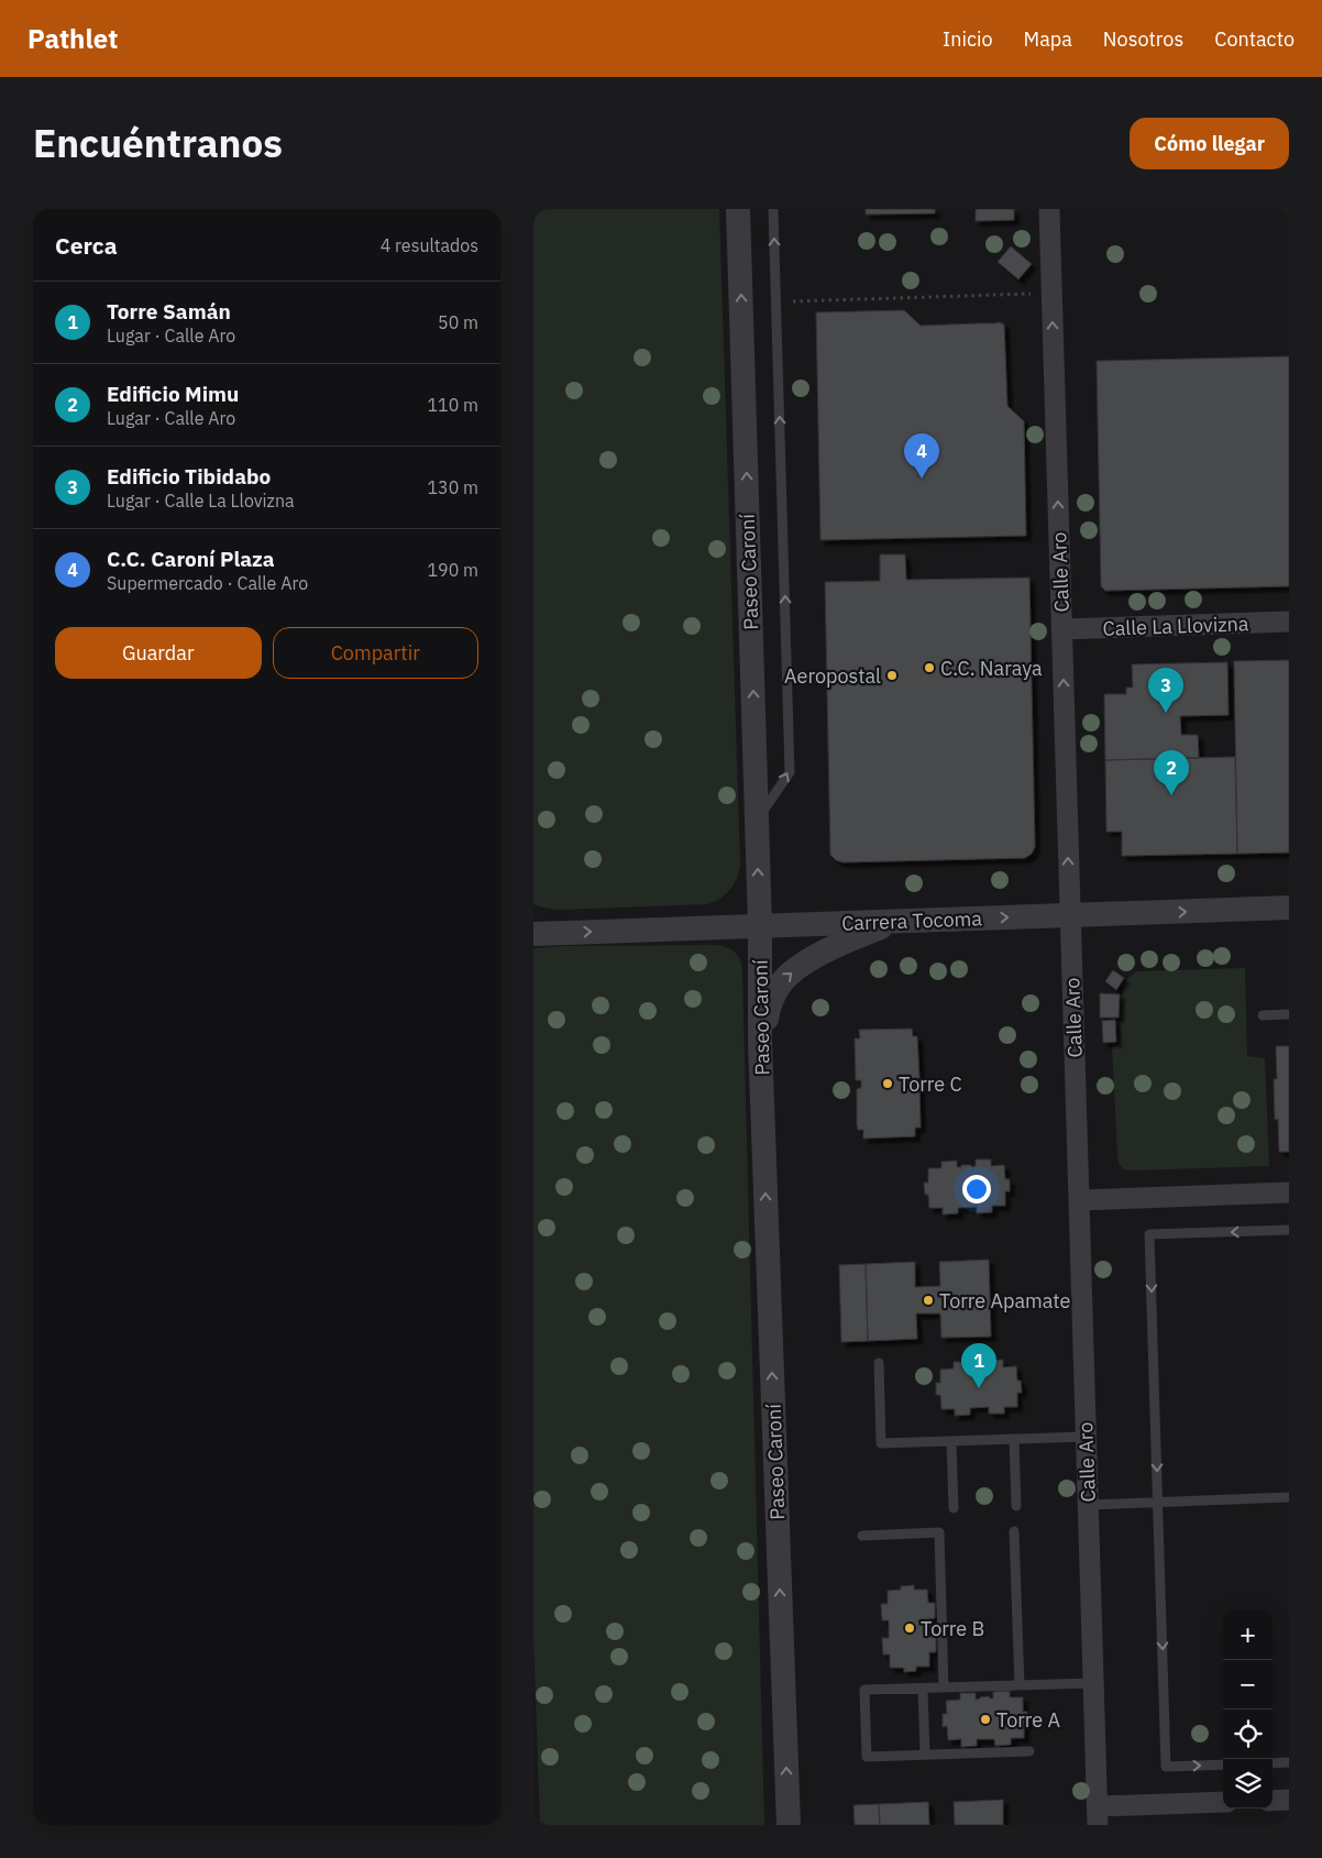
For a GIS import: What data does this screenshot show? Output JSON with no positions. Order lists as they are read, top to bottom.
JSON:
{
  "streets": {
    "street": [
      "Paseo Caroní",
      "Calle Aro",
      "Calle La Llovizna",
      "Carrera Tocoma"
    ]
  },
  "crossings": [
    ["Paseo Caroní", "Carrera Tocoma"],
    ["Calle Aro", "Calle La Llovizna"],
    ["Calle Aro", "Carrera Tocoma"]
  ],
  "one_way": ["Paseo Caroní", "Calle Aro", "Carrera Tocoma"],
  "places": [
    "C.C. Naraya",
    "Aeropostal",
    "Torre C",
    "Torre Apamate",
    "Torre B",
    "Torre A"
  ],
  "page": {
    "header": "Pathlet",
    "nav": [
      "Inicio",
      "Mapa",
      "Nosotros",
      "Contacto"
    ],
    "title": "Encuéntranos",
    "buttons": [
      "Cómo llegar",
      ["Guardar", "Compartir"]
    ],
    "heading": ["Cerca", "4 resultados"],
    "list": [
      {
        "mark": "1",
        "name": "Torre Samán",
        "note": "Lugar · Calle Aro",
        "value": "50 m"
      },
      {
        "mark": "2",
        "name": "Edificio Mimu",
        "note": "Lugar · Calle Aro",
        "value": "110 m"
      },
      {
        "mark": "3",
        "name": "Edificio Tibidabo",
        "note": "Lugar · Calle La Llovizna",
        "value": "130 m"
      },
      {
        "mark": "4",
        "name": "C.C. Caroní Plaza",
        "note": "Supermercado · Calle Aro",
        "value": "190 m"
      }
    ],
    "pins": [
      "4",
      "3",
      "2",
      "1"
    ],
    "map_buttons": ["+", "−"]
  }
}
